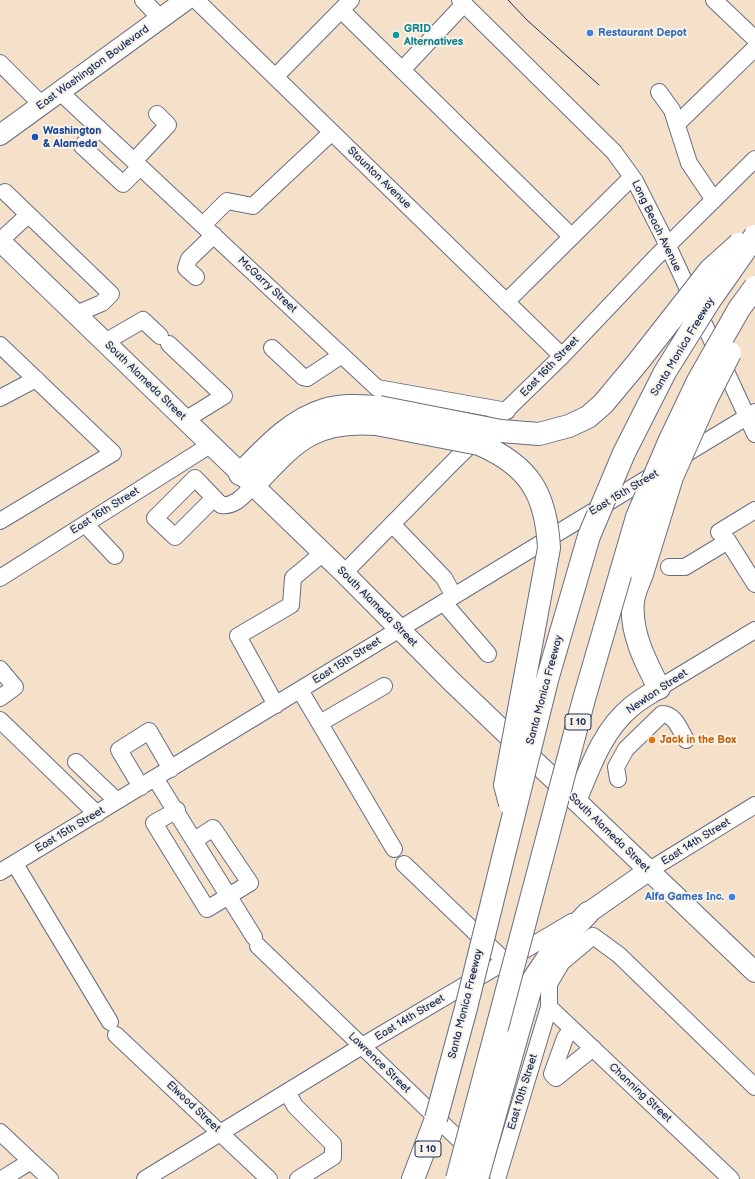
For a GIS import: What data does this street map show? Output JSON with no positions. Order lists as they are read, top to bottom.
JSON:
{
  "streets": {
    "highway": ["Santa Monica Freeway", "I 10"],
    "main road": [
      "East Washington Boulevard",
      "South Alameda Street",
      "Newton Street",
      "East 14th Street"
    ],
    "street": [
      "Staunton Avenue",
      "Long Beach Avenue",
      "McGarry Street",
      "East 16th Street",
      "East 15th Street",
      "Lawrence Street",
      "East 10th Street",
      "Channing Street",
      "Elwood Street"
    ]
  },
  "crossings": [
    ["East Washington Boulevard", "McGarry Street"],
    ["Staunton Avenue", "East 16th Street"],
    ["Long Beach Avenue", "East 16th Street"],
    ["Long Beach Avenue", "East 15th Street"],
    ["McGarry Street", "East 16th Street"],
    ["East 16th Street", "South Alameda Street"],
    ["South Alameda Street", "East 15th Street"],
    ["South Alameda Street", "Newton Street"],
    ["South Alameda Street", "East 14th Street"],
    ["East 15th Street", "Lawrence Street"],
    ["East 15th Street", "Elwood Street"],
    ["East 14th Street", "Lawrence Street"],
    ["East 14th Street", "Elwood Street"],
    ["Lawrence Street", "East 10th Street"],
    ["East 10th Street", "Channing Street"]
  ],
  "places": [
    "Restaurant Depot",
    "GRID Alternatives",
    "Washington & Alameda",
    "Jack in the Box",
    "Alfa Games Inc."
  ]
}
